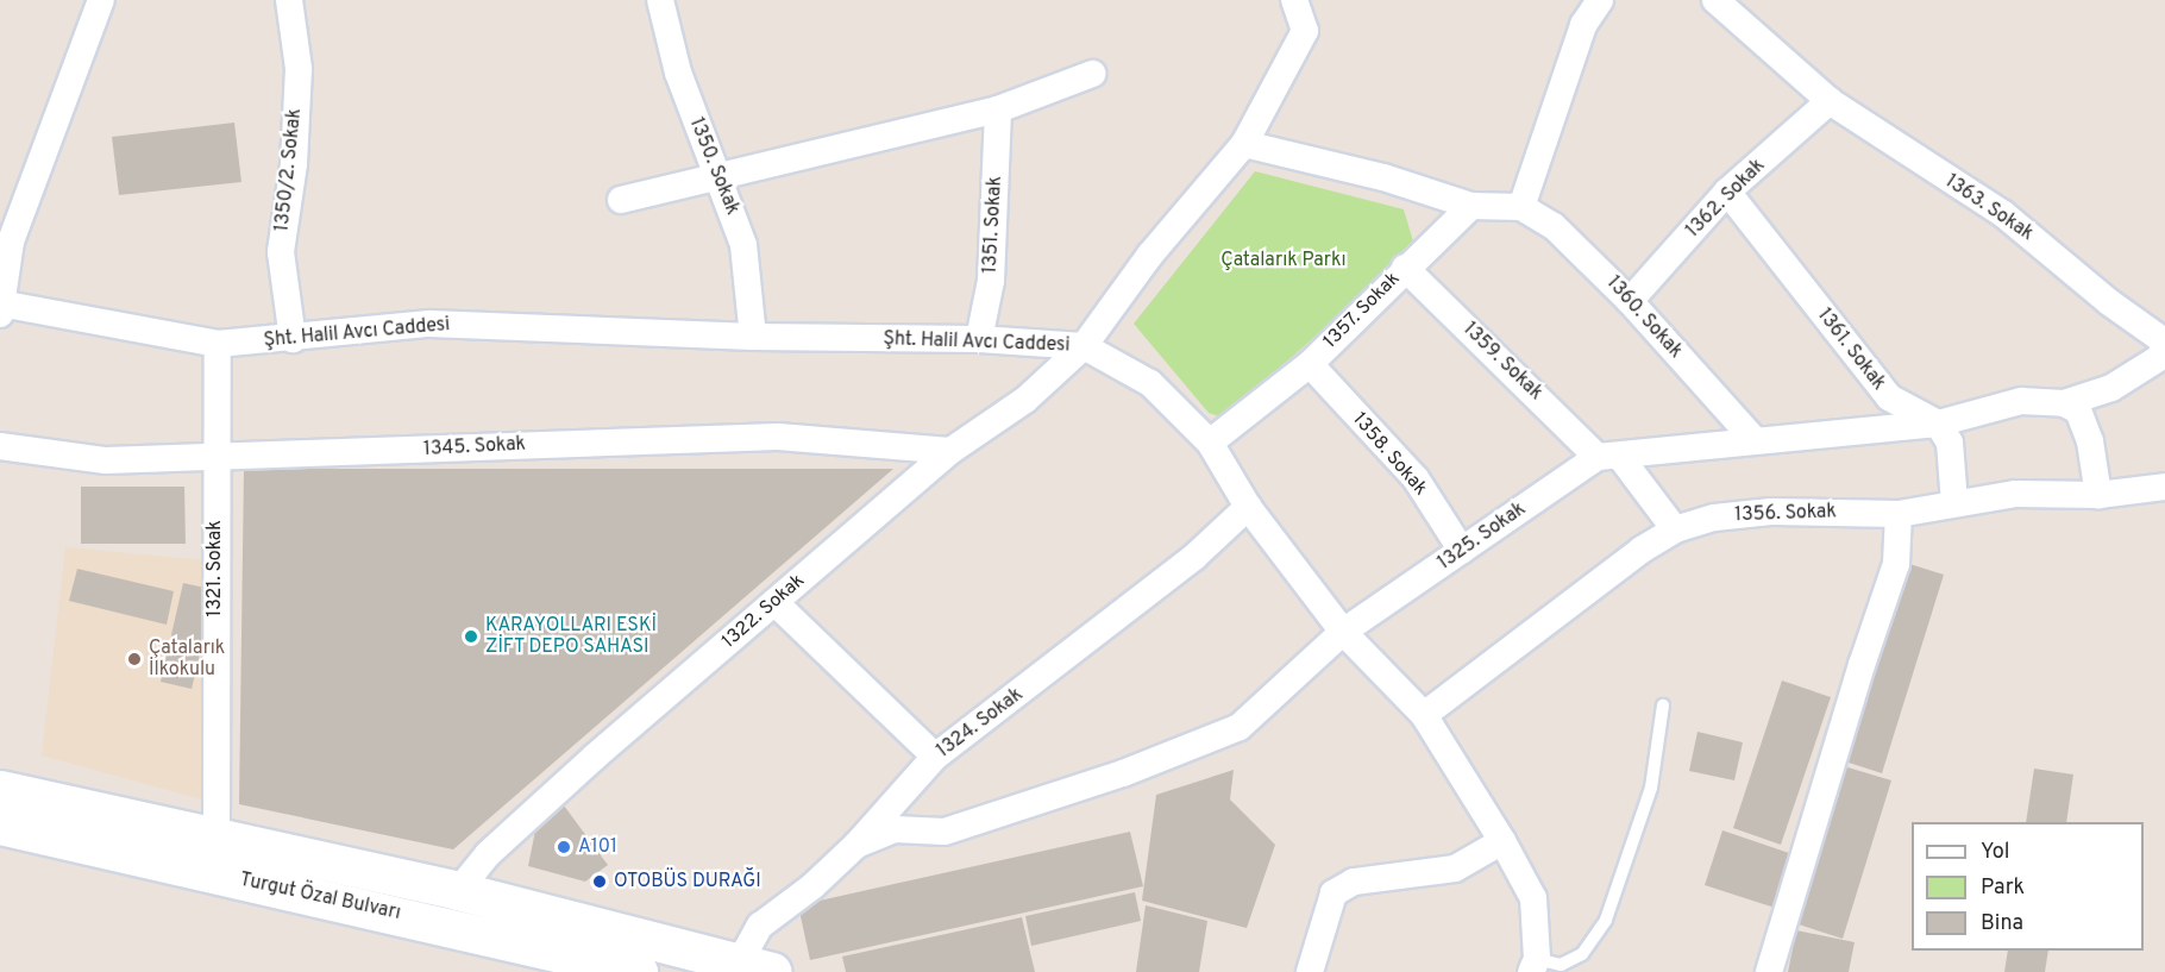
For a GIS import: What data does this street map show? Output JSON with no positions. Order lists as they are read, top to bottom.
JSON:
{
  "streets": {
    "main road": ["Turgut Özal Bulvarı"],
    "street": [
      "1350. Sokak",
      "1350/2. Sokak",
      "1362. Sokak",
      "1363. Sokak",
      "1351. Sokak",
      "1357. Sokak",
      "1360. Sokak",
      "Şht. Halil Avcı Caddesi",
      "1361. Sokak",
      "1359. Sokak",
      "1345. Sokak",
      "1358. Sokak",
      "1356. Sokak",
      "1325. Sokak",
      "1321. Sokak",
      "1322. Sokak",
      "1324. Sokak"
    ]
  },
  "crossings": [
    ["1350. Sokak", "Şht. Halil Avcı Caddesi"],
    ["1350/2. Sokak", "Şht. Halil Avcı Caddesi"],
    ["1362. Sokak", "1363. Sokak"],
    ["1362. Sokak", "1360. Sokak"],
    ["1362. Sokak", "1361. Sokak"],
    ["1363. Sokak", "1325. Sokak"],
    ["1351. Sokak", "Şht. Halil Avcı Caddesi"],
    ["1357. Sokak", "Şht. Halil Avcı Caddesi"],
    ["1357. Sokak", "1359. Sokak"],
    ["1357. Sokak", "1358. Sokak"],
    ["1360. Sokak", "1325. Sokak"],
    ["Şht. Halil Avcı Caddesi", "1356. Sokak"],
    ["Şht. Halil Avcı Caddesi", "1325. Sokak"],
    ["Şht. Halil Avcı Caddesi", "1321. Sokak"],
    ["Şht. Halil Avcı Caddesi", "1322. Sokak"],
    ["Şht. Halil Avcı Caddesi", "1324. Sokak"],
    ["1361. Sokak", "1325. Sokak"],
    ["1359. Sokak", "1356. Sokak"],
    ["1359. Sokak", "1325. Sokak"],
    ["1345. Sokak", "1321. Sokak"],
    ["1345. Sokak", "1322. Sokak"],
    ["1358. Sokak", "1325. Sokak"],
    ["1325. Sokak", "1324. Sokak"],
    ["1321. Sokak", "Turgut Özal Bulvarı"],
    ["1322. Sokak", "Turgut Özal Bulvarı"],
    ["1324. Sokak", "Turgut Özal Bulvarı"]
  ],
  "parks": ["Çatalarık Parkı"],
  "places": [
    "KARAYOLLARI ESKİ ZİFT DEPO SAHASI",
    "Çatalarık İlkokulu",
    "A101",
    "OTOBÜS DURAĞI"
  ],
  "legend": ["Yol", "Park", "Bina"]
}
